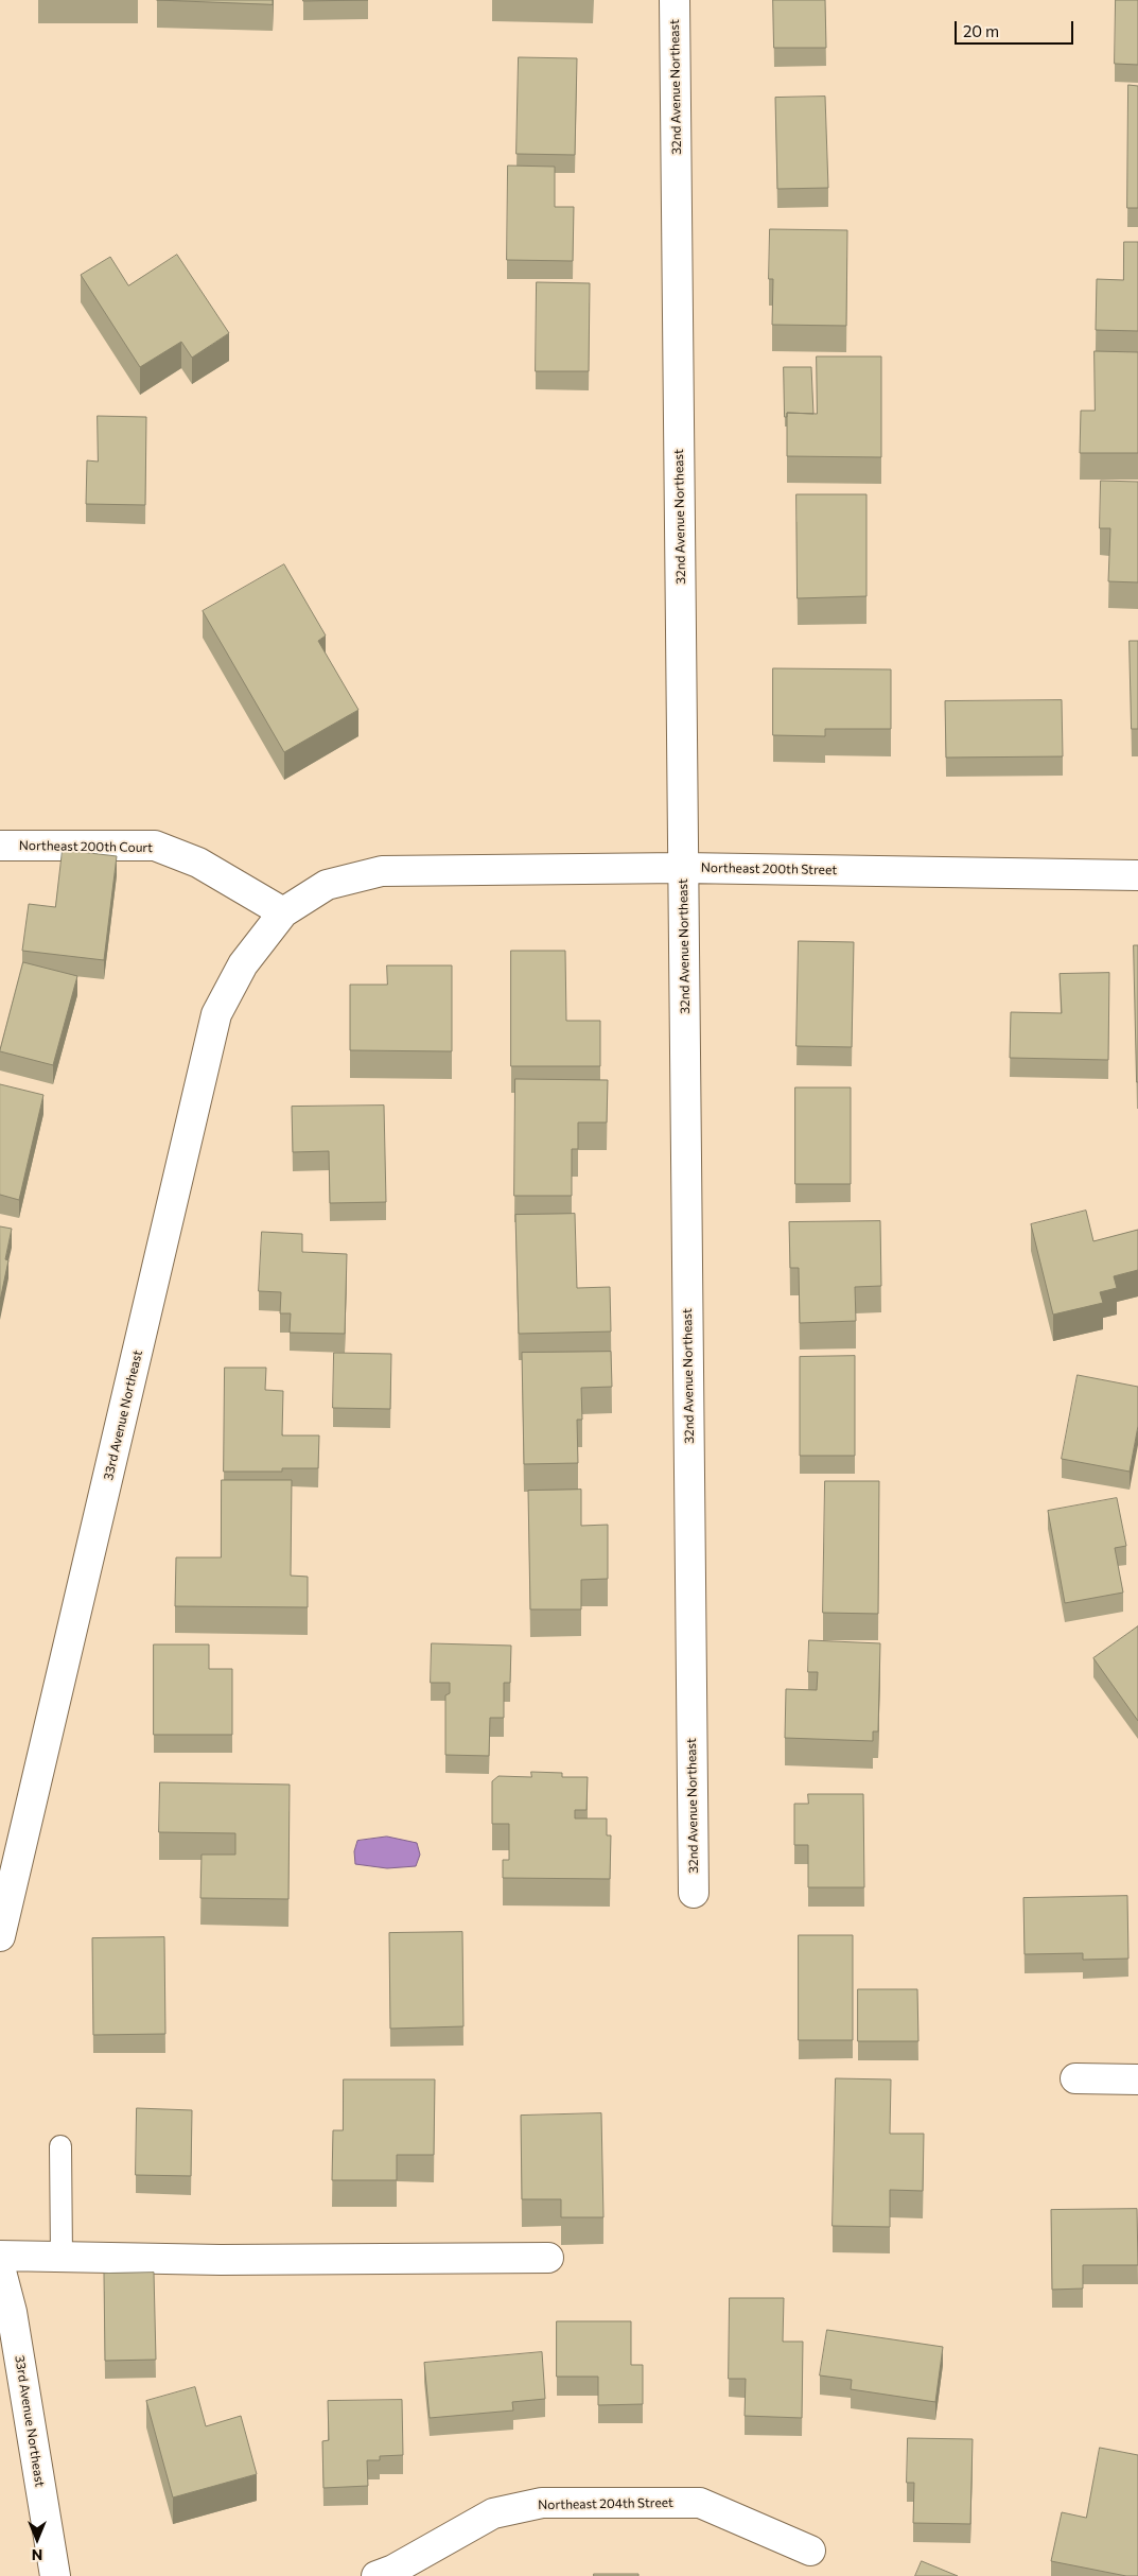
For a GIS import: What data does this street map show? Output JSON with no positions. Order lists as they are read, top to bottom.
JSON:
{
  "streets": {
    "street": [
      "32nd Avenue Northeast",
      "Northeast 200th Court",
      "Northeast 200th Street",
      "33rd Avenue Northeast",
      "Northeast 204th Street"
    ]
  },
  "crossings": [
    ["32nd Avenue Northeast", "Northeast 200th Street"],
    ["Northeast 200th Court", "Northeast 200th Street"],
    ["Northeast 200th Court", "33rd Avenue Northeast"],
    ["Northeast 200th Street", "33rd Avenue Northeast"]
  ],
  "scale_bar": "20 m",
  "north": "bottom"
}
